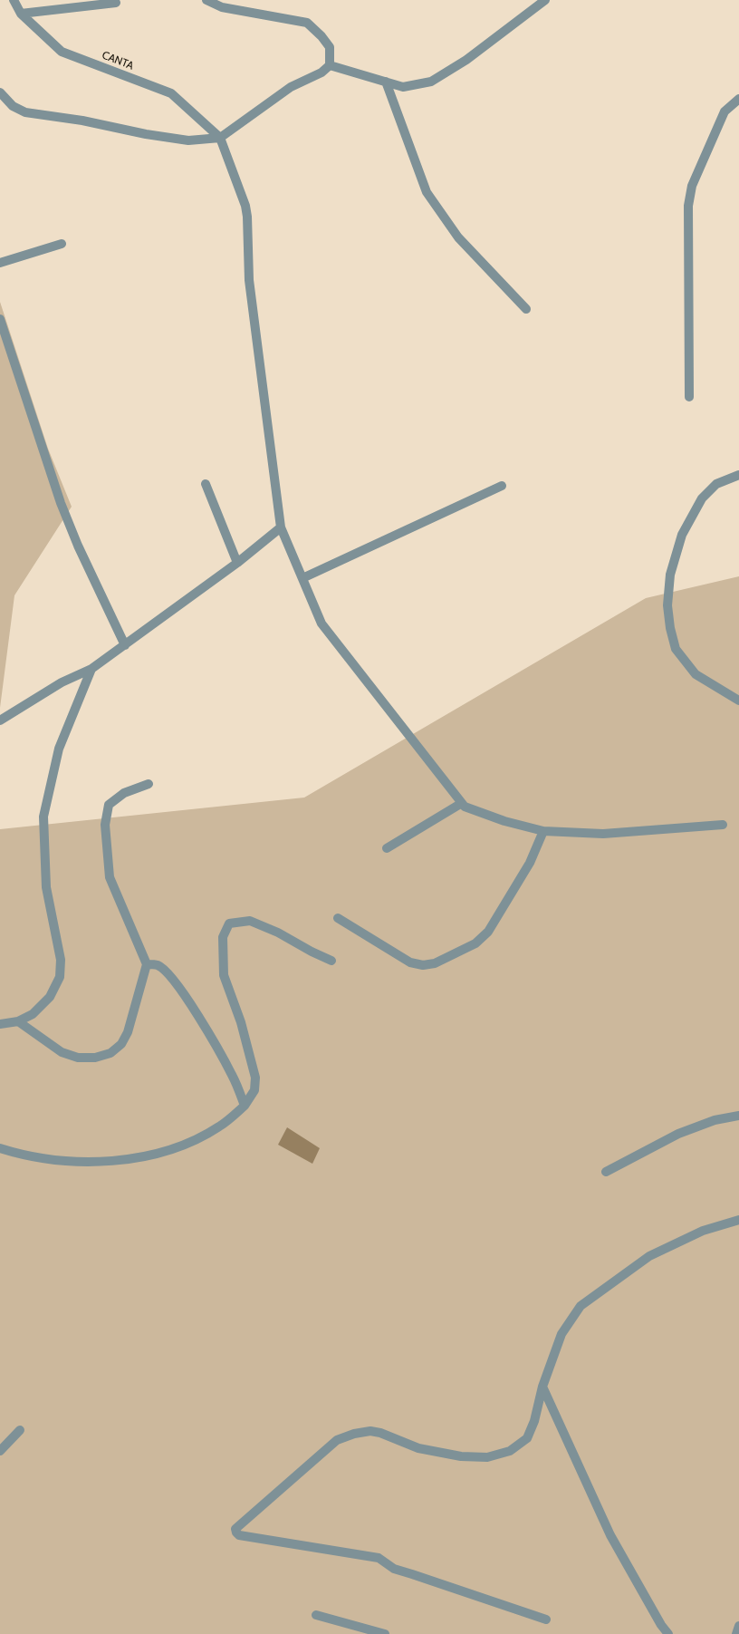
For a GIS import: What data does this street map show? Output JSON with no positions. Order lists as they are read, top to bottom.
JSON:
{
  "streets": {
    "street": ["CANTA"]
  }
}
